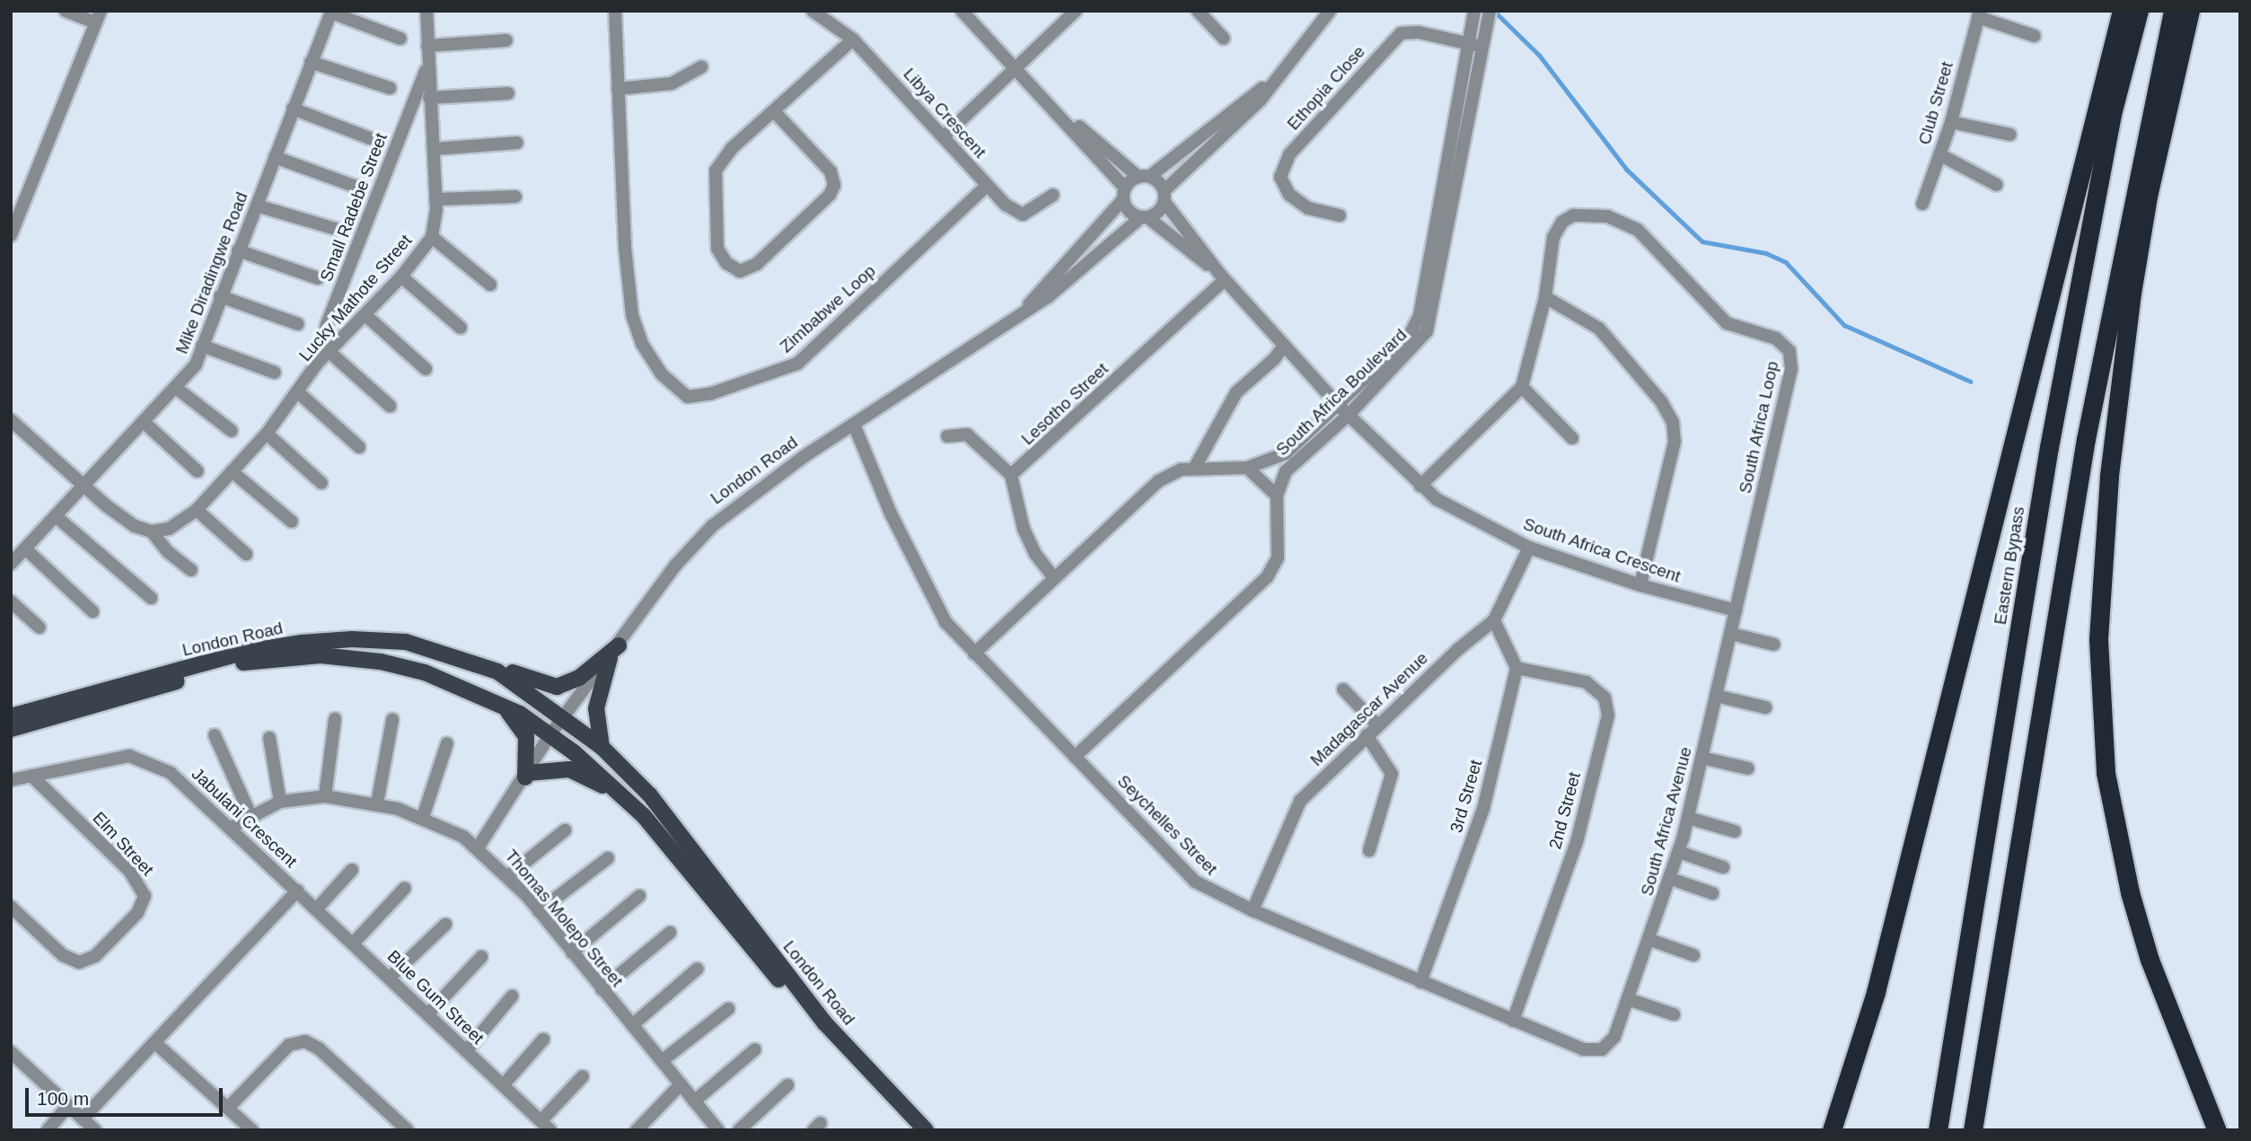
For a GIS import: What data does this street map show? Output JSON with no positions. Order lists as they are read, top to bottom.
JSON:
{
  "streets": {
    "highway": ["Eastern Bypass"],
    "main road": ["London Road"],
    "street": [
      "Ethopia Close",
      "Club Street",
      "Libya Crescent",
      "Small Radebe Street",
      "Mike Diradingwe Road",
      "Lucky Mathote Street",
      "Zimbabwe Loop",
      "South Africa Boulevard",
      "Lesotho Street",
      "South Africa Loop",
      "South Africa Crescent",
      "Madagascar Avenue",
      "3rd Street",
      "2nd Street",
      "Jabulani Crescent",
      "South Africa Avenue",
      "Seychelles Street",
      "Elm Street",
      "Thomas Molepo Street",
      "Blue Gum Street"
    ]
  },
  "crossings": [
    ["Ethopia Close", "South Africa Boulevard"],
    ["Libya Crescent", "Zimbabwe Loop"],
    ["Small Radebe Street", "Lucky Mathote Street"],
    ["South Africa Boulevard", "South Africa Crescent"],
    ["South Africa Boulevard", "Seychelles Street"],
    ["Lesotho Street", "South Africa Crescent"],
    ["South Africa Loop", "South Africa Crescent"],
    ["South Africa Loop", "South Africa Avenue"],
    ["London Road", "South Africa Crescent"],
    ["London Road", "Seychelles Street"],
    ["South Africa Crescent", "Madagascar Avenue"],
    ["South Africa Crescent", "South Africa Avenue"],
    ["Madagascar Avenue", "Seychelles Street"],
    ["3rd Street", "2nd Street"],
    ["3rd Street", "Seychelles Street"],
    ["2nd Street", "Seychelles Street"],
    ["Jabulani Crescent", "Elm Street"],
    ["Jabulani Crescent", "Thomas Molepo Street"],
    ["Jabulani Crescent", "Blue Gum Street"],
    ["South Africa Avenue", "Seychelles Street"]
  ],
  "scale_bar": "100 m"
}
